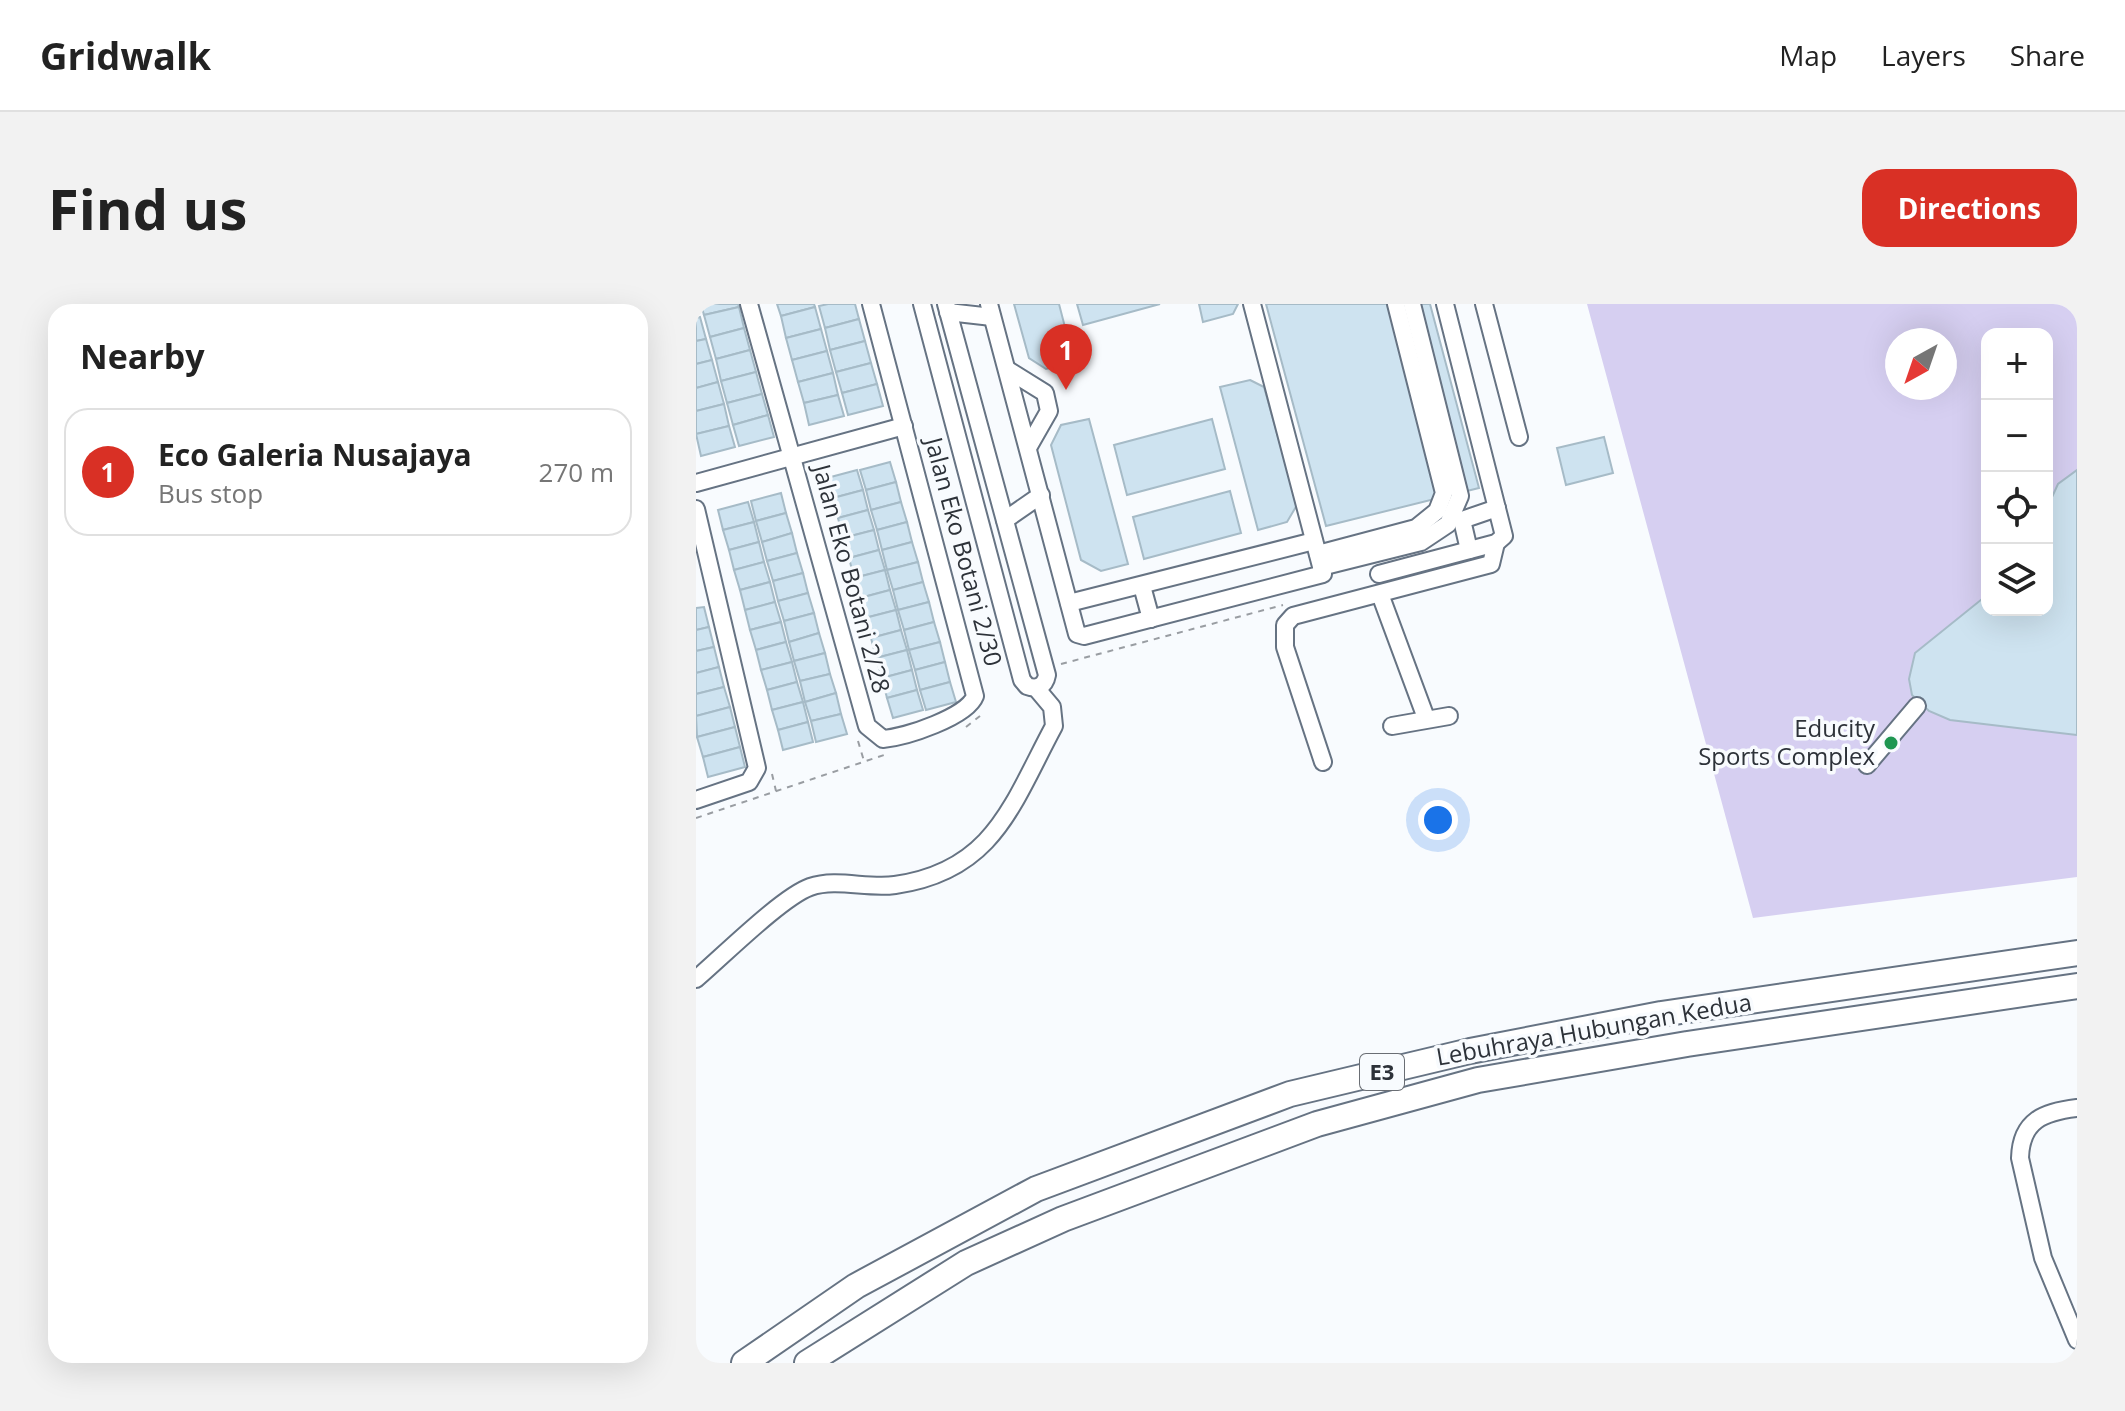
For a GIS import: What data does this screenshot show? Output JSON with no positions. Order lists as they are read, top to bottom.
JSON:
{
  "streets": {
    "highway": ["Lebuhraya Hubungan Kedua", "E3"],
    "street": ["Jalan Eko Botani 2/30", "Jalan Eko Botani 2/28"]
  },
  "crossings": [
    ["Jalan Eko Botani 2/30", "Jalan Eko Botani 2/28"]
  ],
  "places": ["Educity Sports Complex"],
  "north": "bottom left",
  "page": {
    "header": "Gridwalk",
    "nav": ["Map", "Layers", "Share"],
    "buttons": "Directions",
    "title": "Find us",
    "heading": "Nearby",
    "pins": "1",
    "map_buttons": ["+", "−"],
    "list": [
      {
        "mark": "1",
        "name": "Eco Galeria Nusajaya",
        "note": "Bus stop",
        "value": "270 m"
      }
    ]
  }
}
